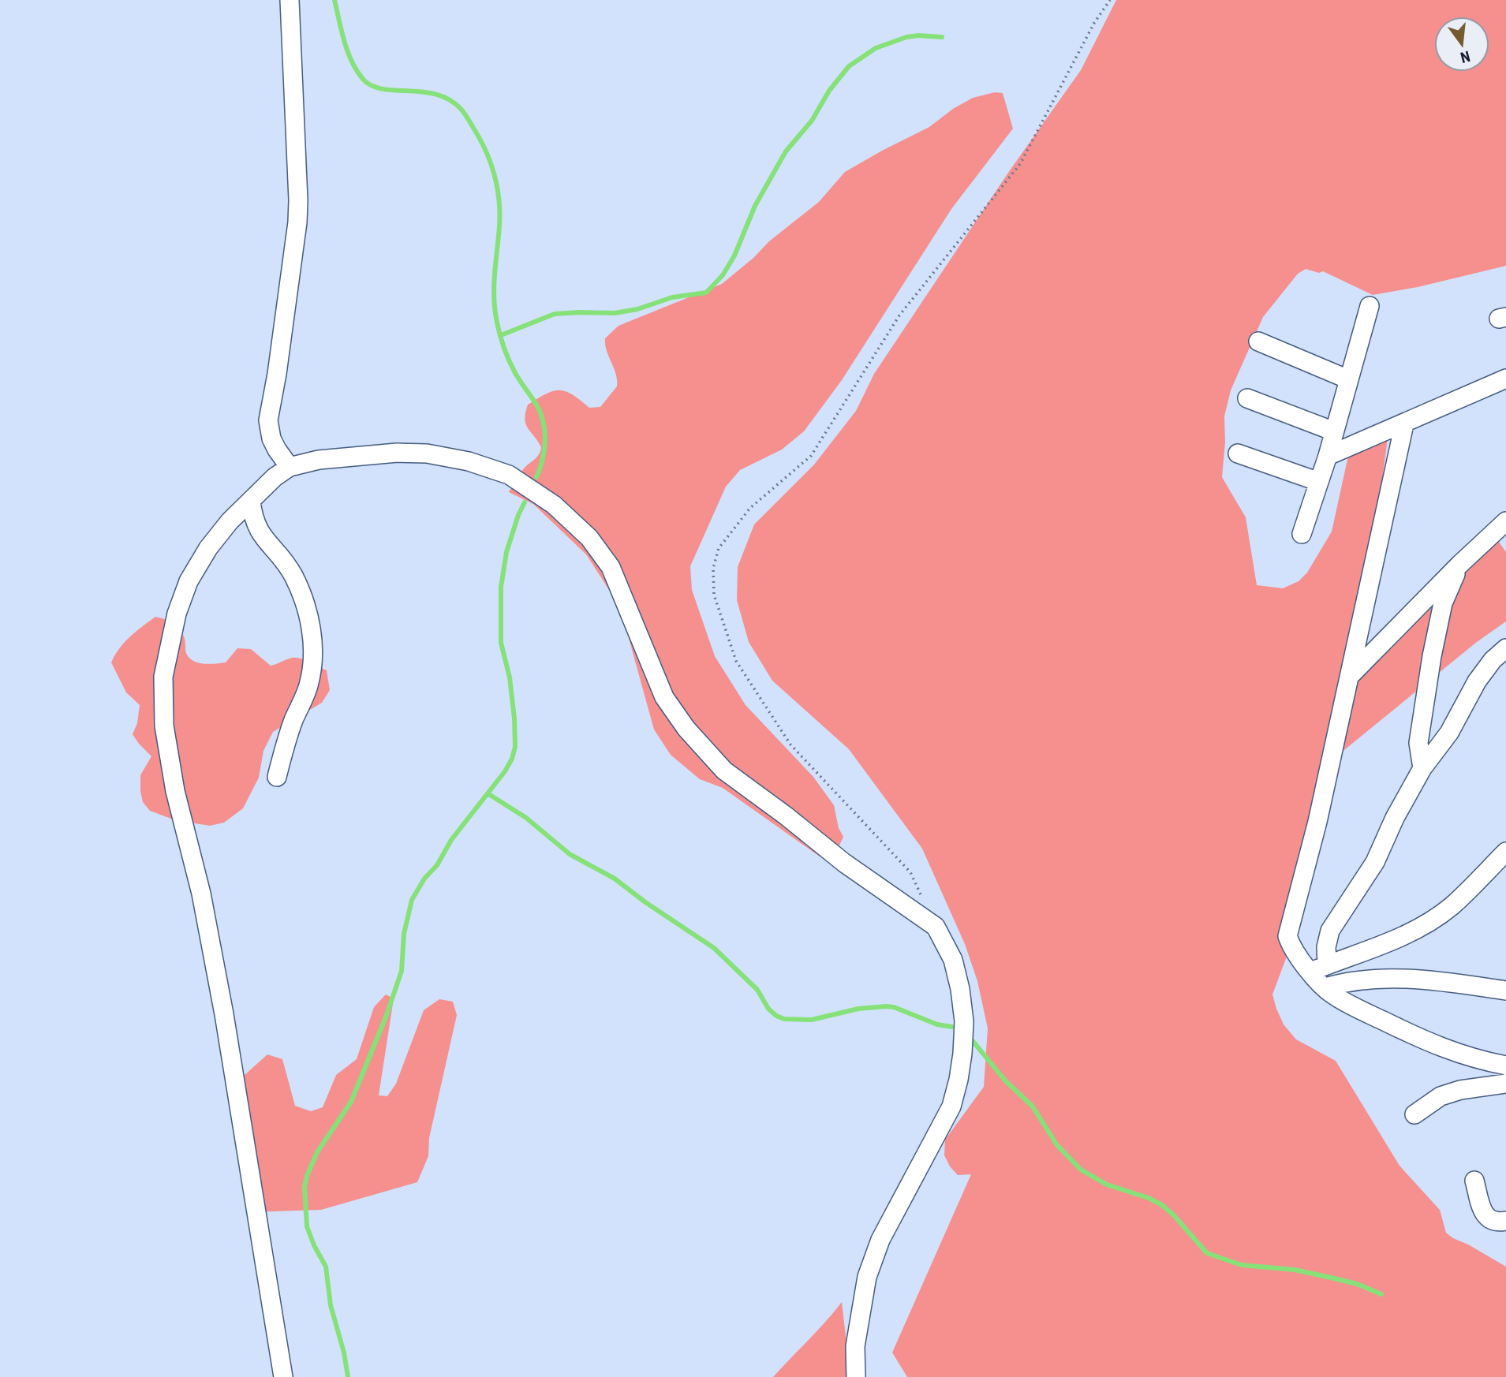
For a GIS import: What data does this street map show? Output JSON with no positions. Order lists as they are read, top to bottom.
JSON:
{
  "north": "bottom"
}
